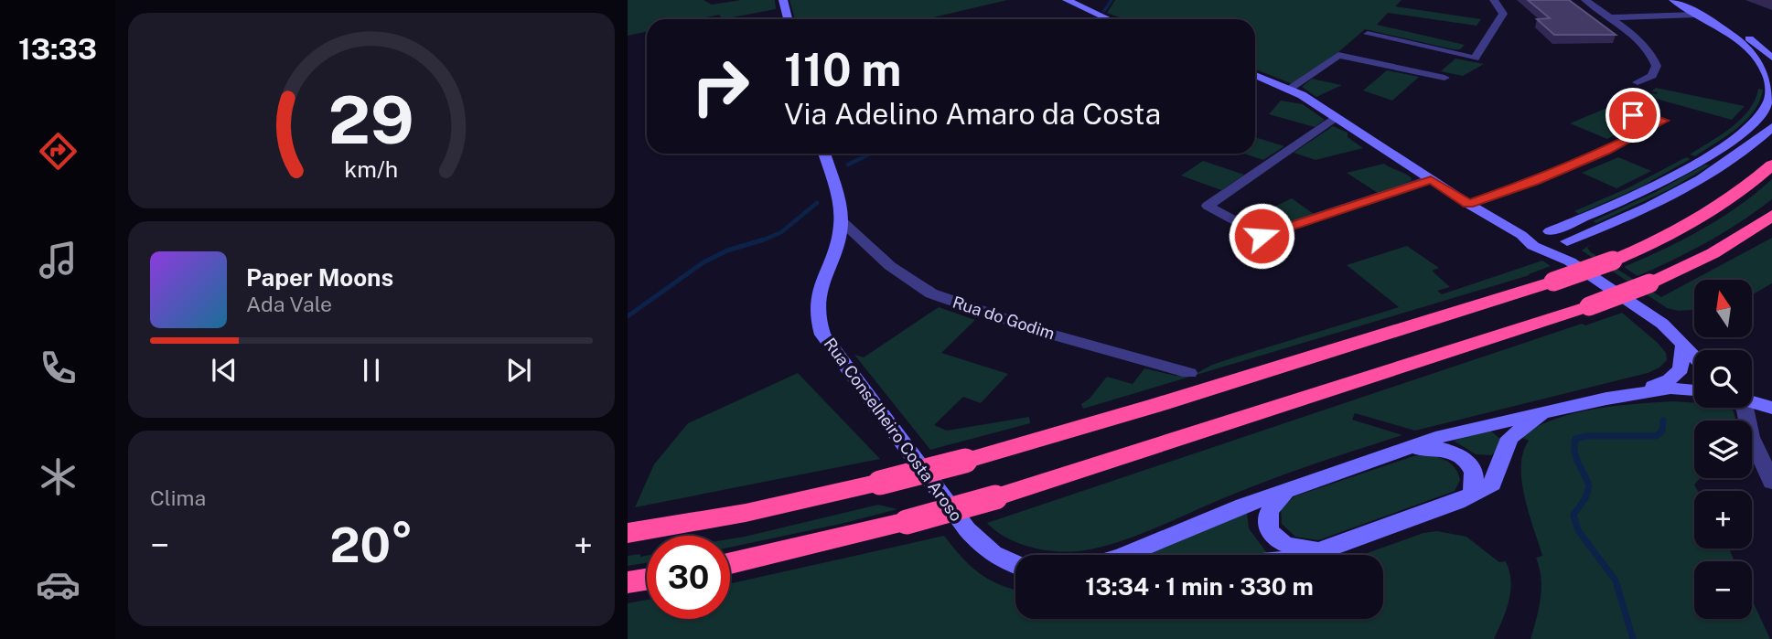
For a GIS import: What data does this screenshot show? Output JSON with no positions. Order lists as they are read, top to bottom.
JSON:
{
  "streets": {
    "main road": ["Rua Conselheiro Costa Aroso"],
    "street": ["Rua do Godim"]
  },
  "crossings": [
    ["Rua do Godim", "Rua Conselheiro Costa Aroso"]
  ],
  "north": "top",
  "page": {
    "tabs": "13:33",
    "turn": ["110 m", "Via Adelino Amaro da Costa"],
    "song": ["Paper Moons", "Ada Vale"],
    "map_buttons": ["+", "−"],
    "tile": "Clima",
    "heat": ["−", "20°", "+"],
    "limit": "30",
    "trip": "13:34 · 1 min · 330 m",
    "gauge": ["29", "km/h"]
  }
}
